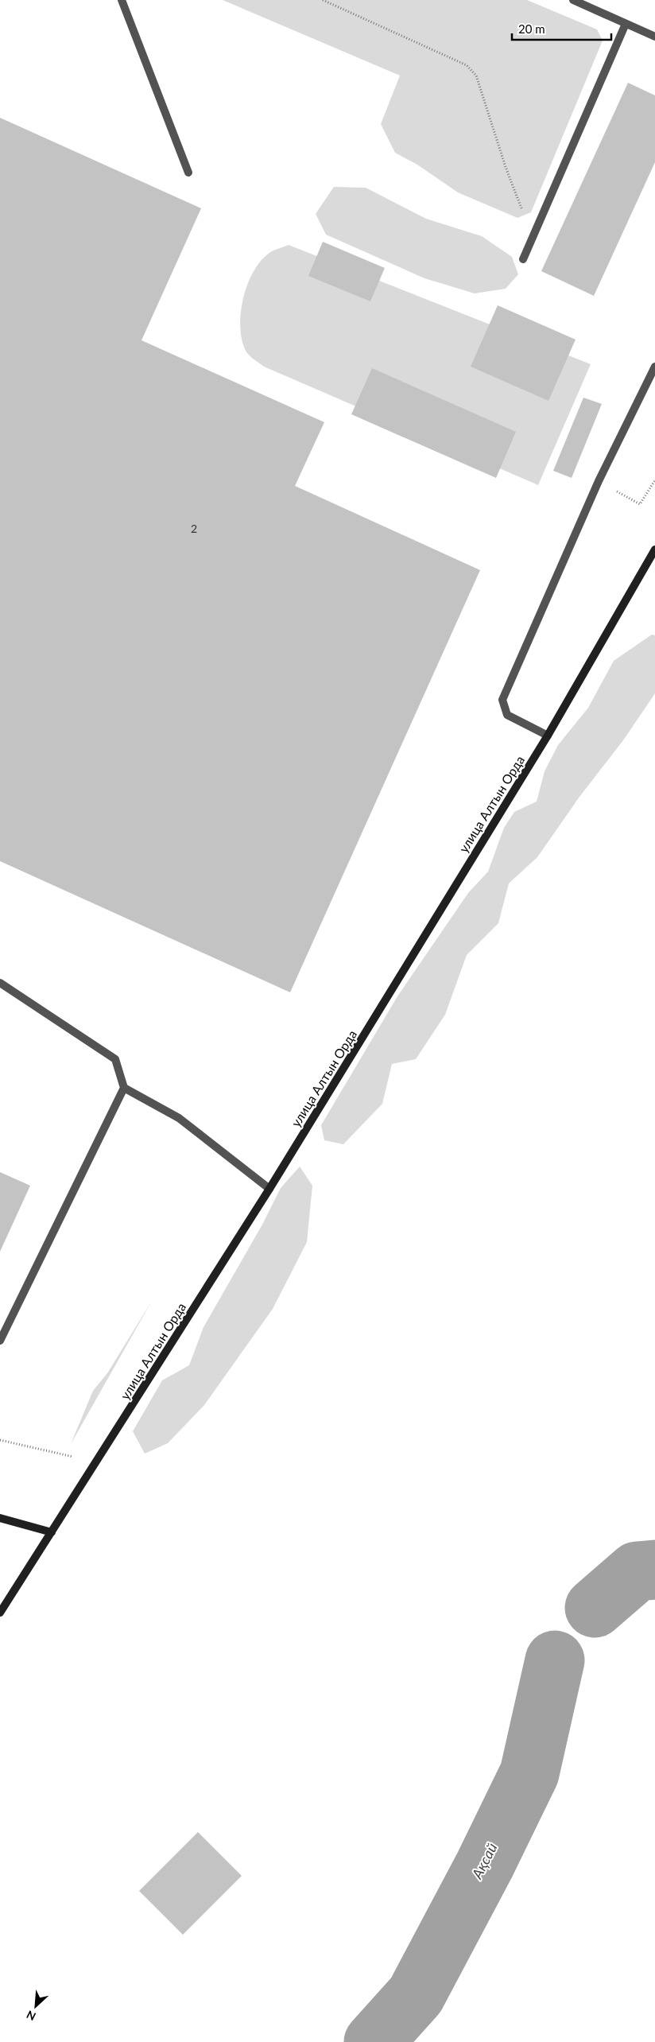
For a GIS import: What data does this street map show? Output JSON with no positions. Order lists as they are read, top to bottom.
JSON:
{
  "streets": {
    "main road": ["улица Алтын Орда"]
  },
  "water": ["Ақсай"],
  "house_numbers": ["2"],
  "scale_bar": "20 m",
  "north": "bottom left"
}
